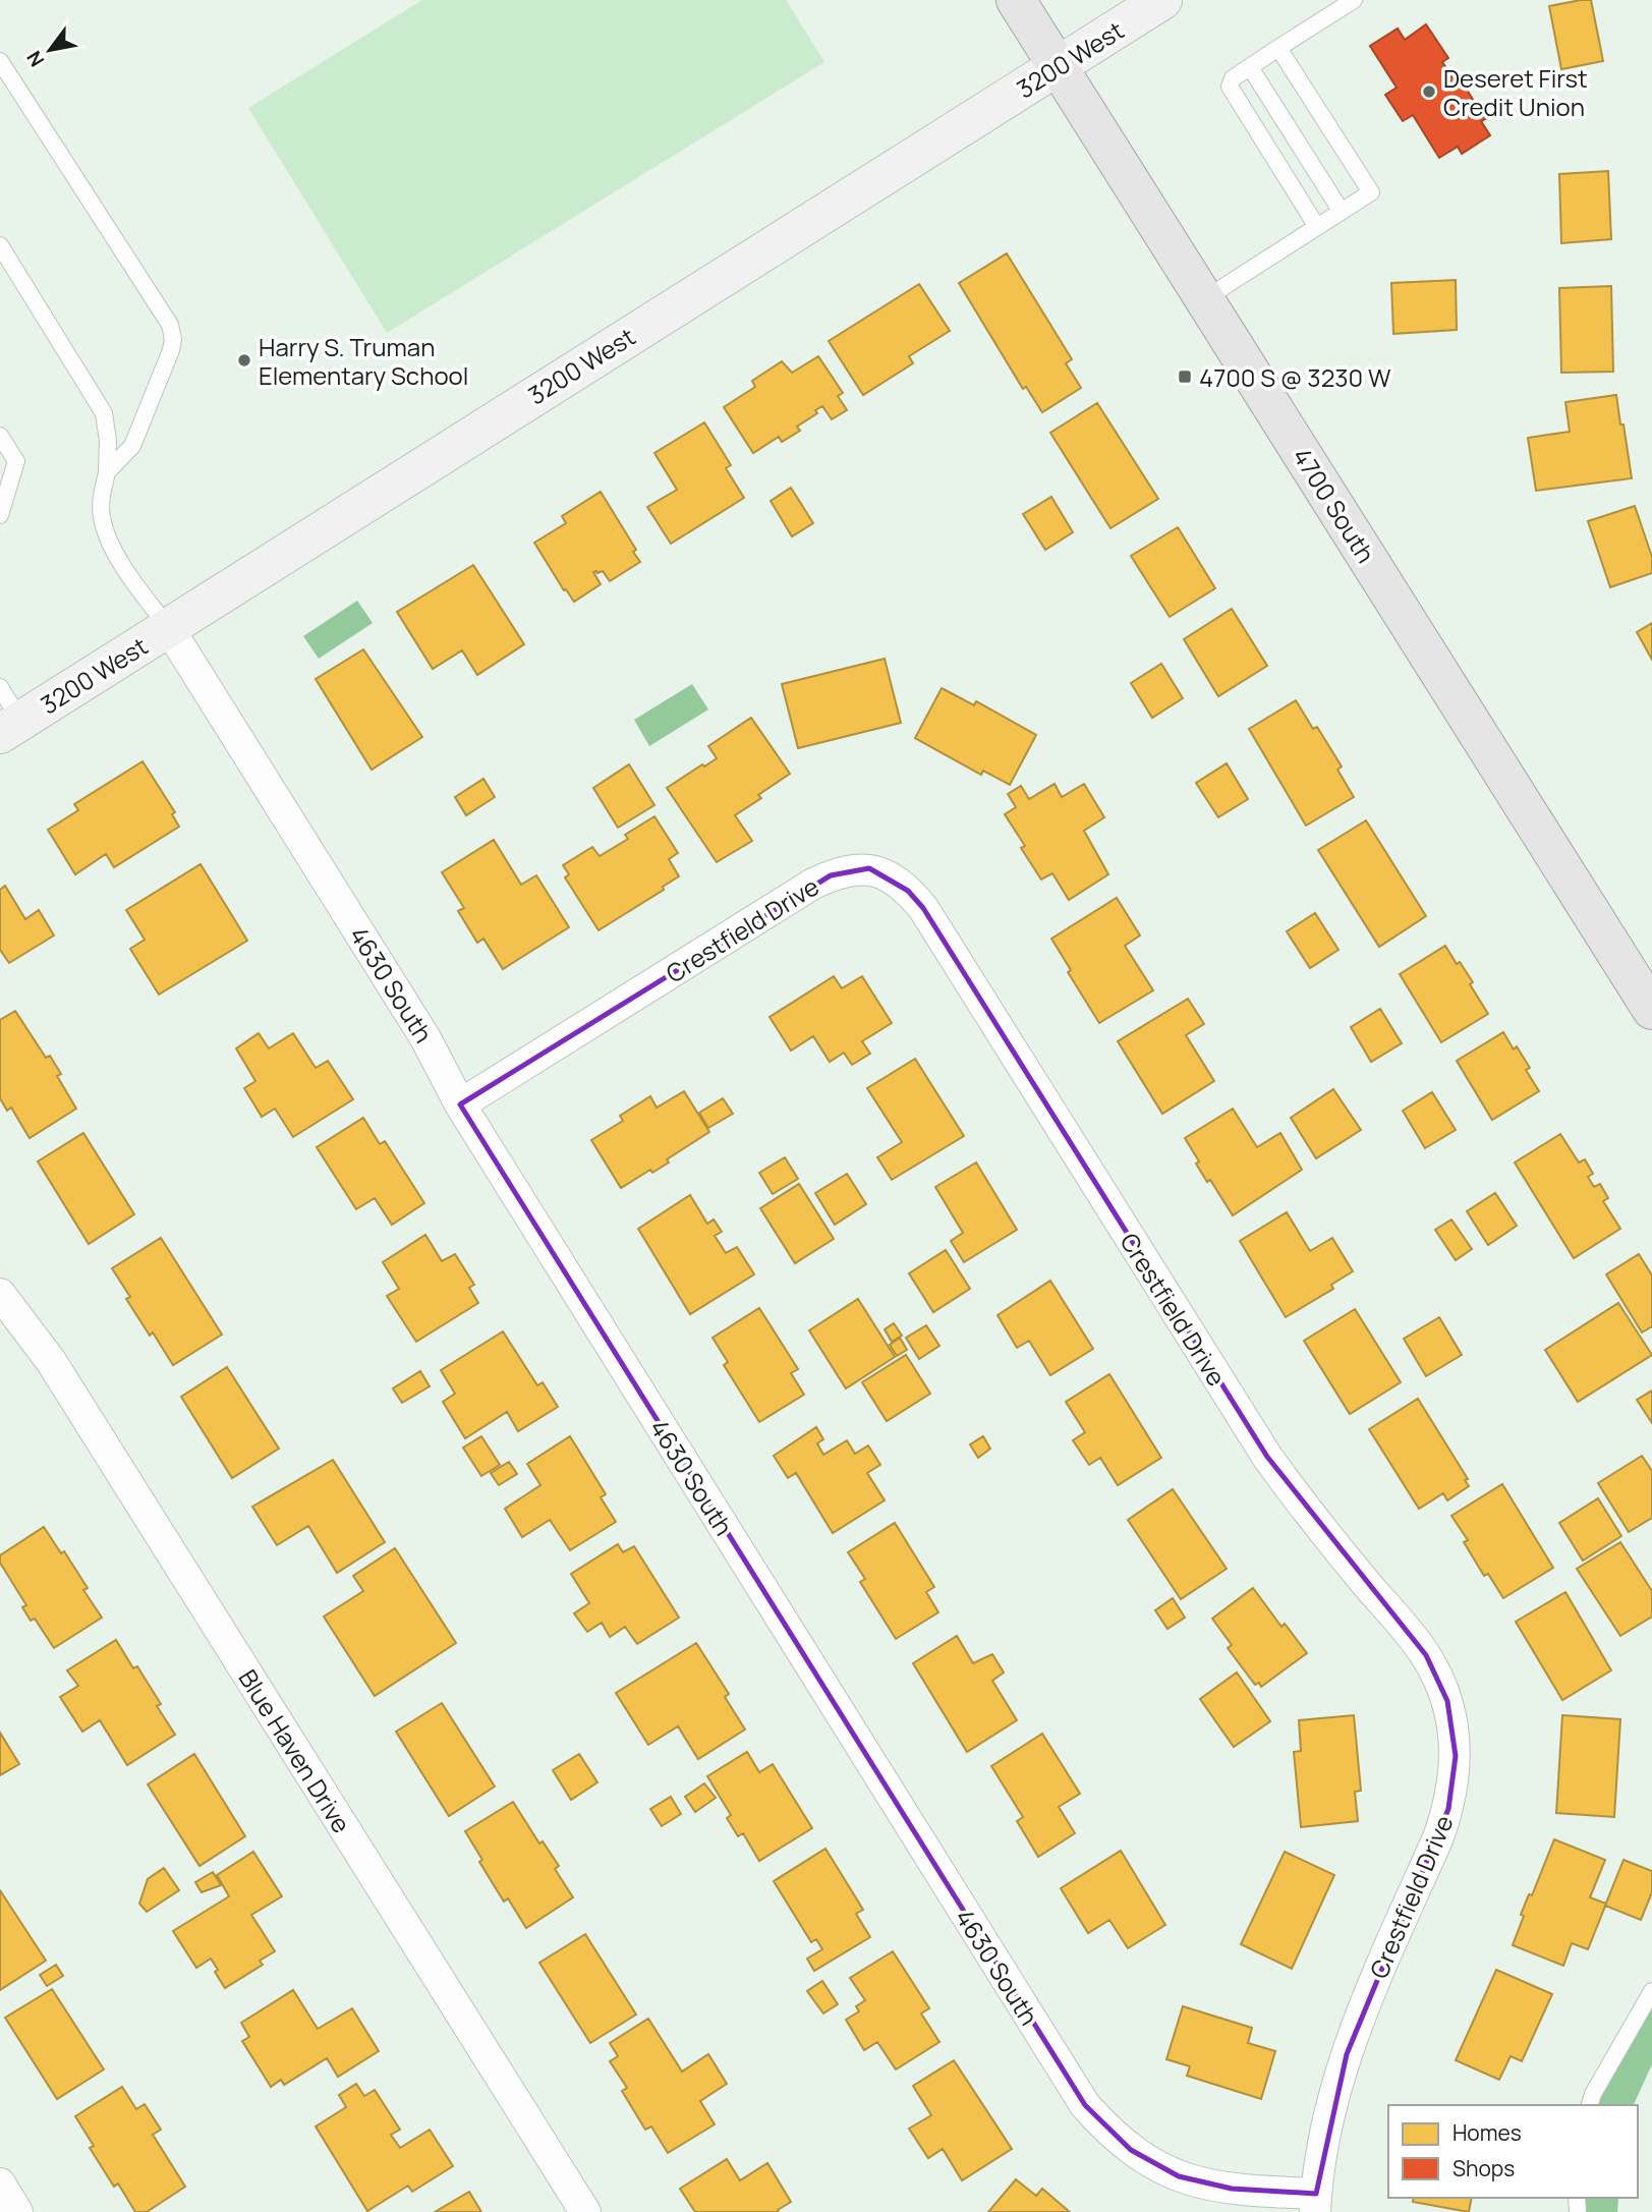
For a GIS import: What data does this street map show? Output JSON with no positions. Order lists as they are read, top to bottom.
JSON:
{
  "streets": {
    "main road": ["4700 South"],
    "street": [
      "3200 West",
      "Crestfield Drive",
      "4630 South",
      "Blue Haven Drive"
    ]
  },
  "crossings": [
    ["3200 West", "4700 South"],
    ["3200 West", "4630 South"],
    ["Crestfield Drive", "4630 South"]
  ],
  "places": {
    "other": ["Deseret First Credit Union", "Harry S. Truman Elementary School"],
    "transit": ["4700 S @ 3230 W"]
  },
  "legend": ["Homes", "Shops"],
  "north": "bottom left"
}
